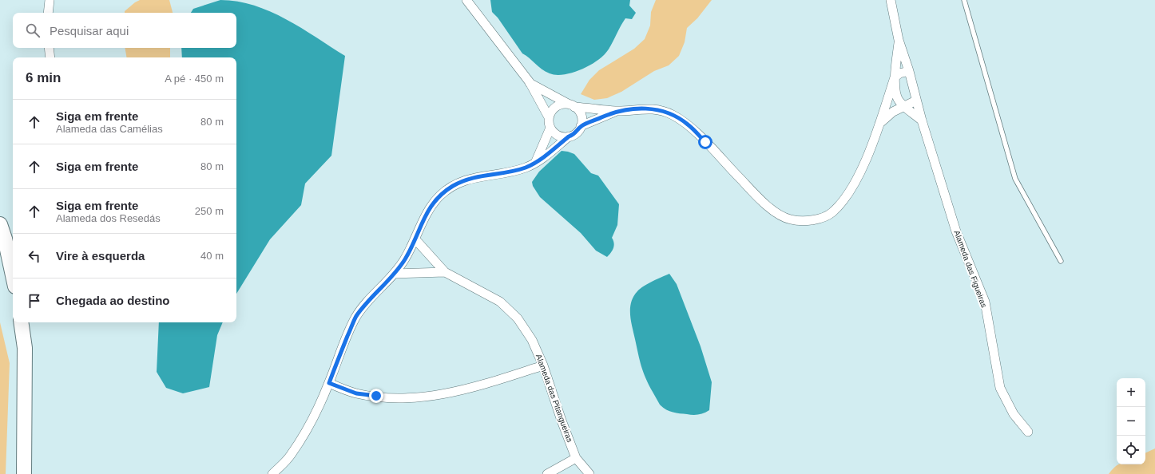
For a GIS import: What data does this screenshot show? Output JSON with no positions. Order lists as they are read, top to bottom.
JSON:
{
  "streets": {
    "street": ["Alameda das Figueiras", "Alameda das Pitangueiras"]
  },
  "page": {
    "search": "Pesquisar aqui",
    "heading": ["6 min", "A pé · 450 m"],
    "list": [
      ["Siga em frente", "Alameda das Camélias", "80 m"],
      ["Siga em frente", "80 m"],
      ["Siga em frente", "Alameda dos Resedás", "250 m"],
      ["Vire à esquerda", "40 m"],
      "Chegada ao destino"
    ],
    "map_buttons": ["+", "−"]
  }
}
